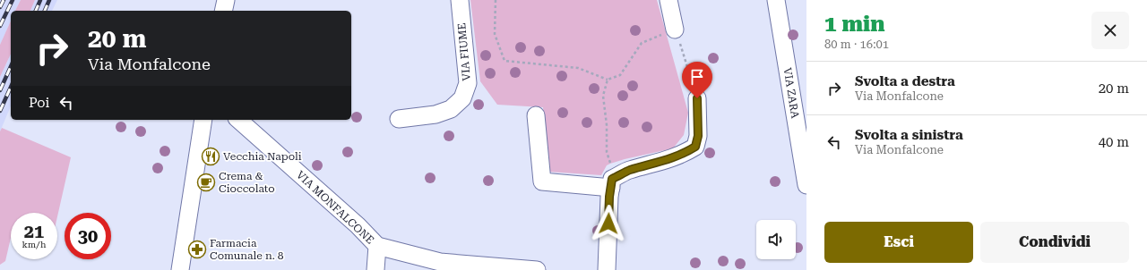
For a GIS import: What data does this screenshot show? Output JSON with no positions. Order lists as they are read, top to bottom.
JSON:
{
  "streets": {
    "street": ["VIA FIUME", "VIA ZARA", "VIA MONFALCONE"]
  },
  "places": {
    "restaurant": ["Vecchia Napoli"],
    "cafe": ["Crema & Cioccolato"],
    "pharmacy": ["Farmacia Comunale n. 8"]
  },
  "page": {
    "heading": ["1 min", "80 m · 16:01"],
    "turn": ["20 m", "Via Monfalcone"],
    "list": [
      {
        "name": "Svolta a destra",
        "note": "Via Monfalcone",
        "value": "20 m"
      },
      {
        "name": "Svolta a sinistra",
        "note": "Via Monfalcone",
        "value": "40 m"
      }
    ],
    "then": "Poi",
    "speed": "21 km/h",
    "limit": "30",
    "buttons": ["Esci", "Condividi"]
  }
}
